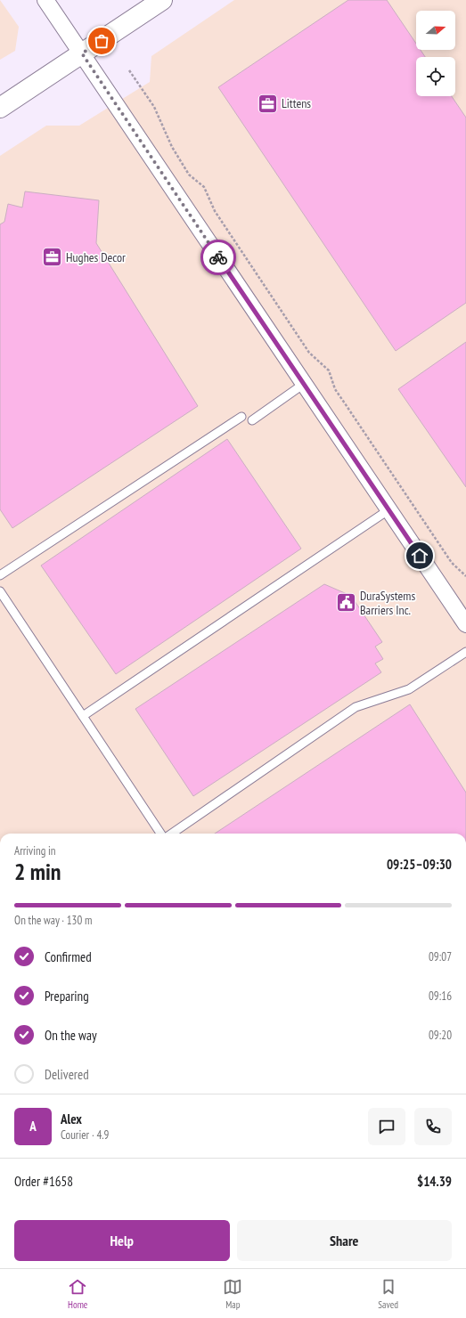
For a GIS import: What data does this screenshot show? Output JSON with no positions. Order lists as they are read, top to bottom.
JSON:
{
  "places": {
    "office": ["Littens", "Hughes Decor"],
    "public building": ["DuraSystems Barriers Inc."]
  },
  "north": "right",
  "page": {
    "heading": ["2 min", "Arriving in", "09:25–09:30"],
    "panel": [
      "Alex",
      "Courier · 4.9",
      "Order #1658",
      "$14.39"
    ],
    "bar": "On the way · 130 m",
    "list": [
      ["Confirmed", "09:07"],
      ["Preparing", "09:16"],
      ["On the way", "09:20"],
      "Delivered"
    ],
    "round": "A",
    "buttons": ["Help", "Share"],
    "tabs": ["Home", "Map", "Saved"]
  }
}
